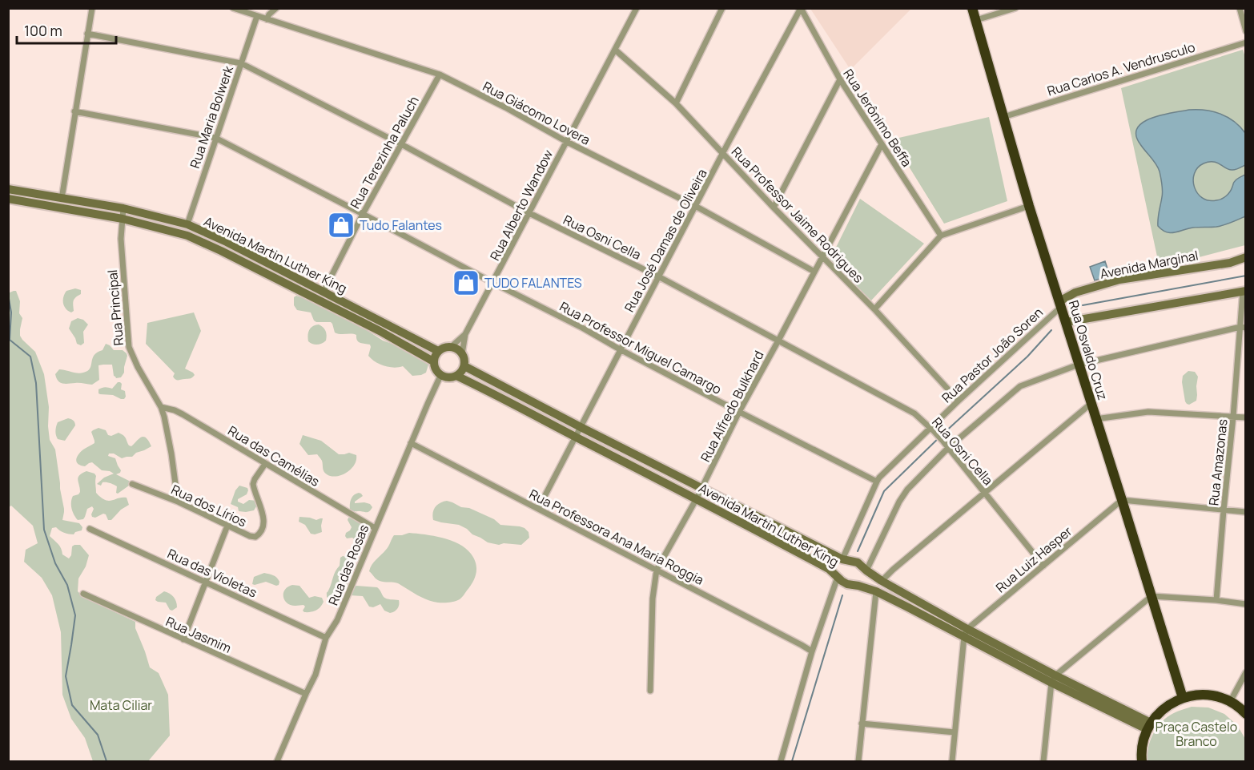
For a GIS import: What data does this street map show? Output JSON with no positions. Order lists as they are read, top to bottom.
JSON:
{
  "streets": {
    "highway": ["Rua Osvaldo Cruz"],
    "main road": ["Avenida Martin Luther King", "Avenida Marginal"],
    "street": [
      "Rua Carlos A. Vendrusculo",
      "Rua Giácomo Lovera",
      "Rua Maria Bolwerk",
      "Rua Jerônimo Beffa",
      "Rua Terezinha Paluch",
      "Rua Alberto Wandow",
      "Rua Professor Jaime Rodrigues",
      "Rua Osni Cella",
      "Rua José Damas de Oliveira",
      "Rua Principal",
      "Rua Professor Miguel Camargo",
      "Rua Pastor João Soren",
      "Rua Alfredo Bulkhard",
      "Rua das Camélias",
      "Rua Amazonas",
      "Rua dos Lírios",
      "Rua Professora Ana Maria Roggia",
      "Rua Luiz Hasper",
      "Rua das Rosas",
      "Rua das Violetas",
      "Rua Jasmim"
    ]
  },
  "crossings": [
    ["Rua Carlos A. Vendrusculo", "Rua Osvaldo Cruz"],
    ["Rua Giácomo Lovera", "Rua Maria Bolwerk"],
    ["Rua Giácomo Lovera", "Rua Terezinha Paluch"],
    ["Rua Giácomo Lovera", "Rua Alberto Wandow"],
    ["Rua Giácomo Lovera", "Rua José Damas de Oliveira"],
    ["Rua Giácomo Lovera", "Rua Alfredo Bulkhard"],
    ["Rua Maria Bolwerk", "Rua Osni Cella"],
    ["Rua Maria Bolwerk", "Avenida Martin Luther King"],
    ["Rua Maria Bolwerk", "Rua Professor Miguel Camargo"],
    ["Rua Jerônimo Beffa", "Rua José Damas de Oliveira"],
    ["Rua Jerônimo Beffa", "Rua Alfredo Bulkhard"],
    ["Rua Terezinha Paluch", "Rua Osni Cella"],
    ["Rua Terezinha Paluch", "Avenida Martin Luther King"],
    ["Rua Terezinha Paluch", "Rua Professor Miguel Camargo"],
    ["Rua Alberto Wandow", "Rua Professor Jaime Rodrigues"],
    ["Rua Alberto Wandow", "Rua Osni Cella"],
    ["Rua Alberto Wandow", "Avenida Martin Luther King"],
    ["Rua Alberto Wandow", "Rua Professor Miguel Camargo"],
    ["Rua Alberto Wandow", "Rua das Rosas"],
    ["Rua Professor Jaime Rodrigues", "Rua José Damas de Oliveira"],
    ["Rua Professor Jaime Rodrigues", "Rua Pastor João Soren"],
    ["Rua Professor Jaime Rodrigues", "Rua Alfredo Bulkhard"],
    ["Rua Osni Cella", "Rua José Damas de Oliveira"],
    ["Rua Osni Cella", "Rua Pastor João Soren"],
    ["Rua Osni Cella", "Rua Alfredo Bulkhard"],
    ["Rua Osni Cella", "Rua Luiz Hasper"],
    ["Rua José Damas de Oliveira", "Avenida Martin Luther King"],
    ["Rua José Damas de Oliveira", "Rua Professor Miguel Camargo"],
    ["Rua José Damas de Oliveira", "Rua Professora Ana Maria Roggia"],
    ["Avenida Martin Luther King", "Rua Principal"],
    ["Avenida Martin Luther King", "Rua Pastor João Soren"],
    ["Avenida Martin Luther King", "Rua Alfredo Bulkhard"],
    ["Avenida Martin Luther King", "Rua Luiz Hasper"],
    ["Avenida Martin Luther King", "Rua das Rosas"],
    ["Avenida Marginal", "Rua Osvaldo Cruz"],
    ["Avenida Marginal", "Rua Pastor João Soren"],
    ["Rua Principal", "Rua das Camélias"],
    ["Rua Principal", "Rua dos Lírios"],
    ["Rua Professor Miguel Camargo", "Rua Pastor João Soren"],
    ["Rua Professor Miguel Camargo", "Rua Alfredo Bulkhard"],
    ["Rua Osvaldo Cruz", "Rua Pastor João Soren"],
    ["Rua Osvaldo Cruz", "Rua Luiz Hasper"],
    ["Rua Alfredo Bulkhard", "Rua Professora Ana Maria Roggia"],
    ["Rua das Camélias", "Rua dos Lírios"],
    ["Rua das Camélias", "Rua das Rosas"],
    ["Rua Professora Ana Maria Roggia", "Rua das Rosas"],
    ["Rua das Rosas", "Rua das Violetas"],
    ["Rua das Rosas", "Rua Jasmim"]
  ],
  "parks": ["Mata Ciliar", "Praça Castelo Branco"],
  "places": {
    "shop": ["Tudo Falantes", "TUDO FALANTES"]
  },
  "scale_bar": "100 m"
}
